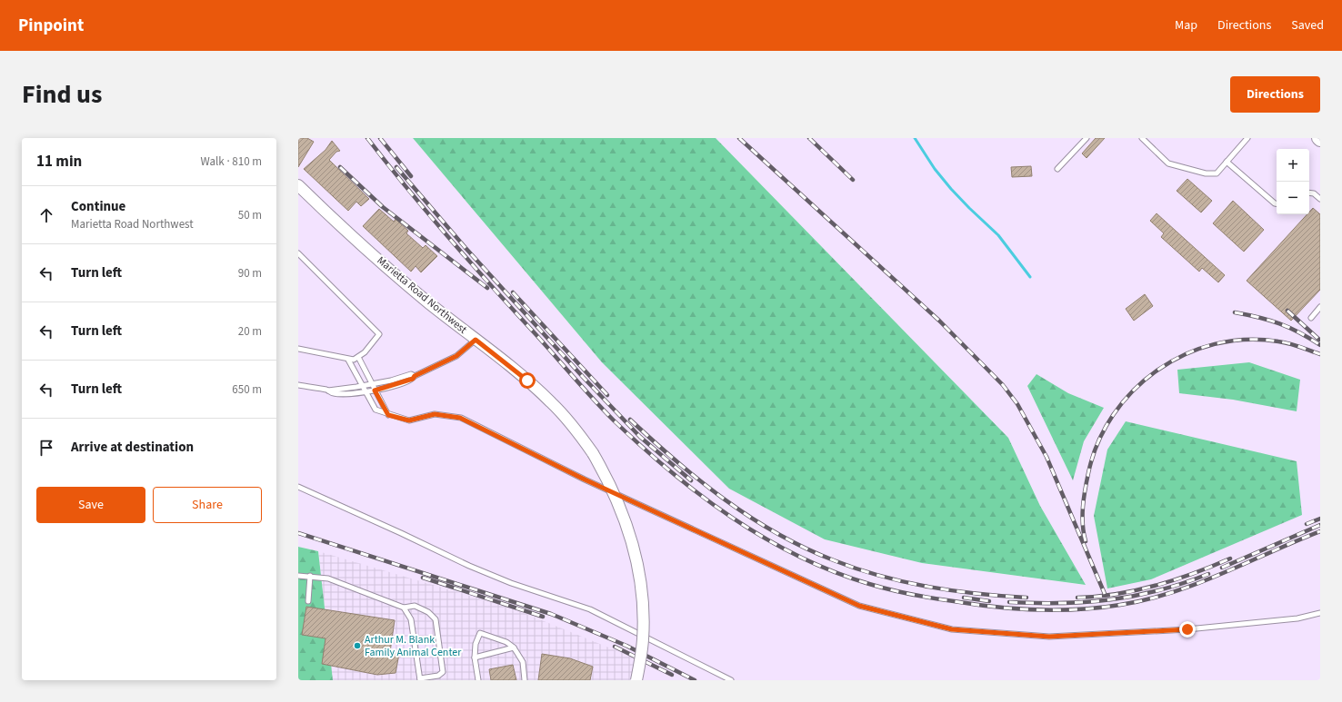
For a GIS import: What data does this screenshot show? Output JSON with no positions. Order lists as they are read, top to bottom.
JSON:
{
  "streets": {
    "street": ["Marietta Road Northwest"]
  },
  "places": ["Arthur M. Blank Family Animal Center"],
  "page": {
    "header": "Pinpoint",
    "nav": ["Map", "Directions", "Saved"],
    "title": "Find us",
    "buttons": [
      "Directions",
      ["Save", "Share"]
    ],
    "heading": ["11 min", "Walk · 810 m"],
    "map_buttons": ["+", "−"],
    "list": [
      ["Continue", "Marietta Road Northwest", "50 m"],
      ["Turn left", "90 m"],
      ["Turn left", "20 m"],
      ["Turn left", "650 m"],
      "Arrive at destination"
    ]
  }
}
